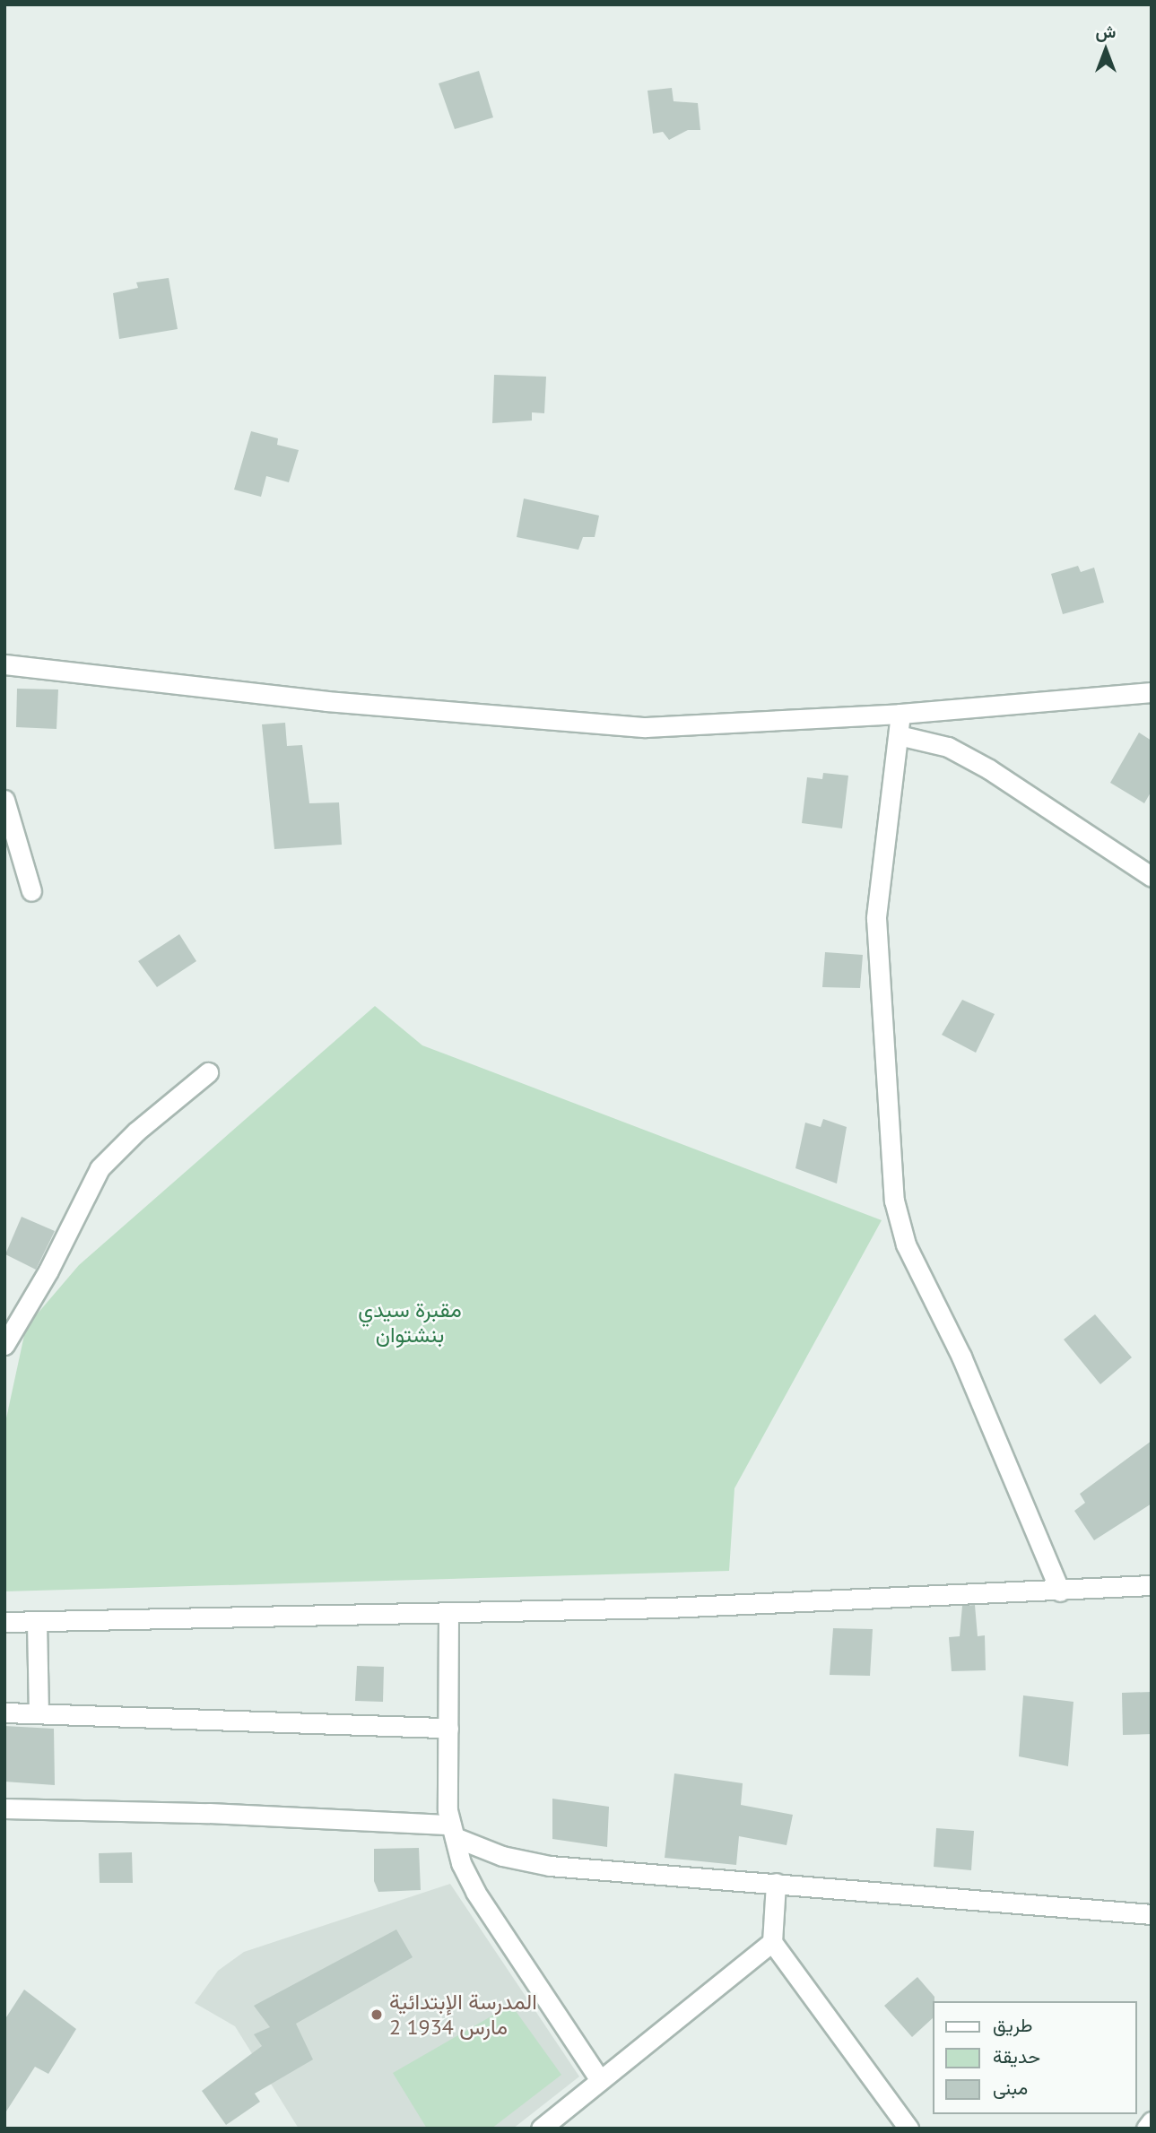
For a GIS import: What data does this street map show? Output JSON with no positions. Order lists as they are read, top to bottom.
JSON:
{
  "parks": ["مقبرة سيدي بنشتوان"],
  "places": ["المدرسة الإبتدائية 2 مارس 1934"],
  "legend": ["طريق", "حديقة", "مبنى"],
  "north": "top"
}
